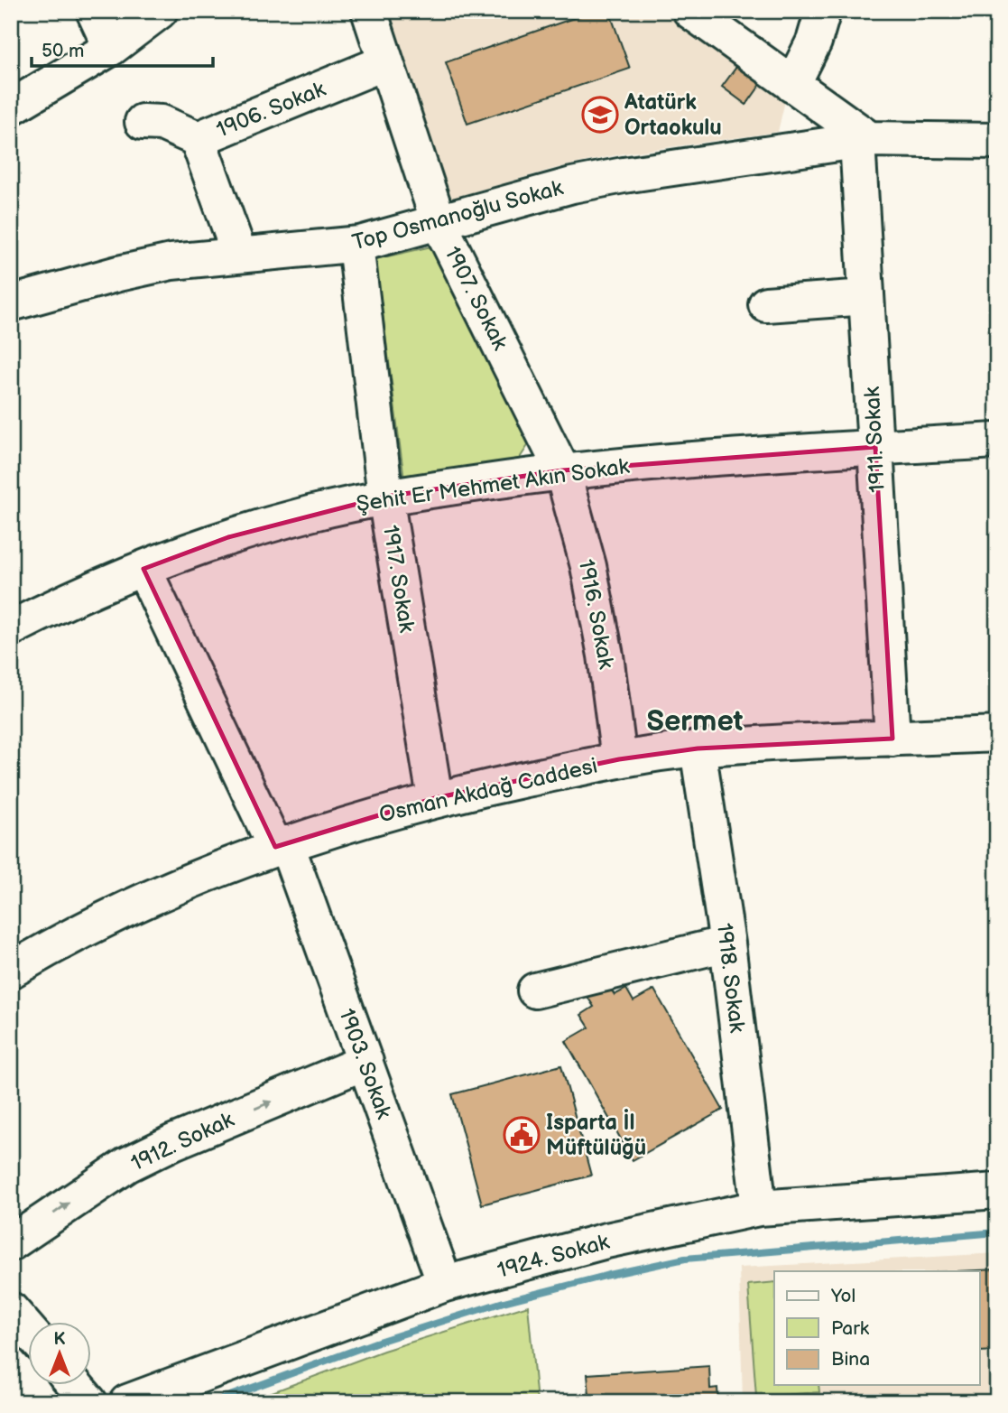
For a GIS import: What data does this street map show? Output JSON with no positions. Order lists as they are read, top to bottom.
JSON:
{
  "streets": {
    "street": [
      "1906. Sokak",
      "Top Osmanoğlu Sokak",
      "1907. Sokak",
      "1911. Sokak",
      "Şehit Er Mehmet Akın Sokak",
      "1917. Sokak",
      "1916. Sokak",
      "Osman Akdağ Caddesi",
      "1918. Sokak",
      "1903. Sokak",
      "1912. Sokak",
      "1924. Sokak"
    ]
  },
  "crossings": [
    ["1906. Sokak", "Top Osmanoğlu Sokak"],
    ["1906. Sokak", "1907. Sokak"],
    ["Top Osmanoğlu Sokak", "1907. Sokak"],
    ["Top Osmanoğlu Sokak", "1911. Sokak"],
    ["Top Osmanoğlu Sokak", "1917. Sokak"],
    ["1907. Sokak", "Şehit Er Mehmet Akın Sokak"],
    ["1907. Sokak", "1916. Sokak"],
    ["1911. Sokak", "Şehit Er Mehmet Akın Sokak"],
    ["1911. Sokak", "Osman Akdağ Caddesi"],
    ["Şehit Er Mehmet Akın Sokak", "1917. Sokak"],
    ["Şehit Er Mehmet Akın Sokak", "1916. Sokak"],
    ["Şehit Er Mehmet Akın Sokak", "1903. Sokak"],
    ["1917. Sokak", "Osman Akdağ Caddesi"],
    ["1916. Sokak", "Osman Akdağ Caddesi"],
    ["Osman Akdağ Caddesi", "1918. Sokak"],
    ["Osman Akdağ Caddesi", "1903. Sokak"],
    ["1918. Sokak", "1924. Sokak"],
    ["1903. Sokak", "1912. Sokak"],
    ["1903. Sokak", "1924. Sokak"]
  ],
  "one_way": ["1912. Sokak"],
  "districts": ["Sermet"],
  "places": {
    "school or university": ["Atatürk Ortaokulu"],
    "public building": ["Isparta İl Müftülüğü"]
  },
  "legend": ["Yol", "Park", "Bina"],
  "scale_bar": "50 m",
  "north": "top"
}
